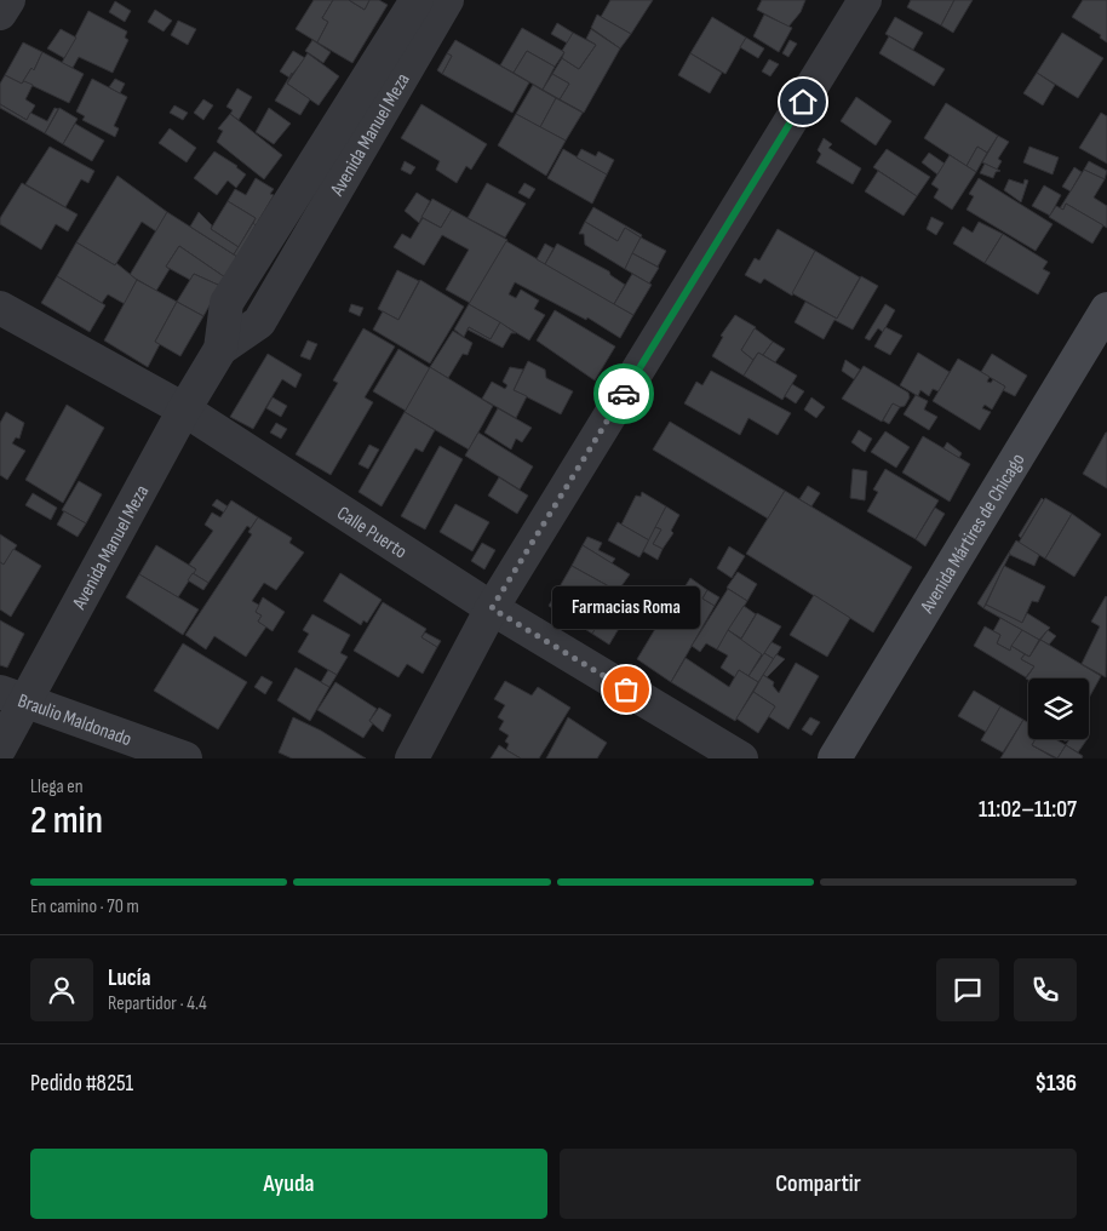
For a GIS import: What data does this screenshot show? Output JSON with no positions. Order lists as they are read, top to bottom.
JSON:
{
  "streets": {
    "street": [
      "Avenida Manuel Meza",
      "Calle Puerto",
      "Avenida Mártires de Chicago",
      "Braulio Maldonado"
    ]
  },
  "crossings": [
    ["Avenida Manuel Meza", "Calle Puerto"],
    ["Avenida Manuel Meza", "Braulio Maldonado"]
  ],
  "places": ["Farmacias Roma"],
  "page": {
    "bubble": "Farmacias Roma",
    "heading": ["2 min", "Llega en", "11:02–11:07"],
    "panel": [
      "Lucía",
      "Repartidor · 4.4",
      "Pedido #8251",
      "$136"
    ],
    "bar": "En camino · 70 m",
    "buttons": ["Ayuda", "Compartir"]
  }
}
